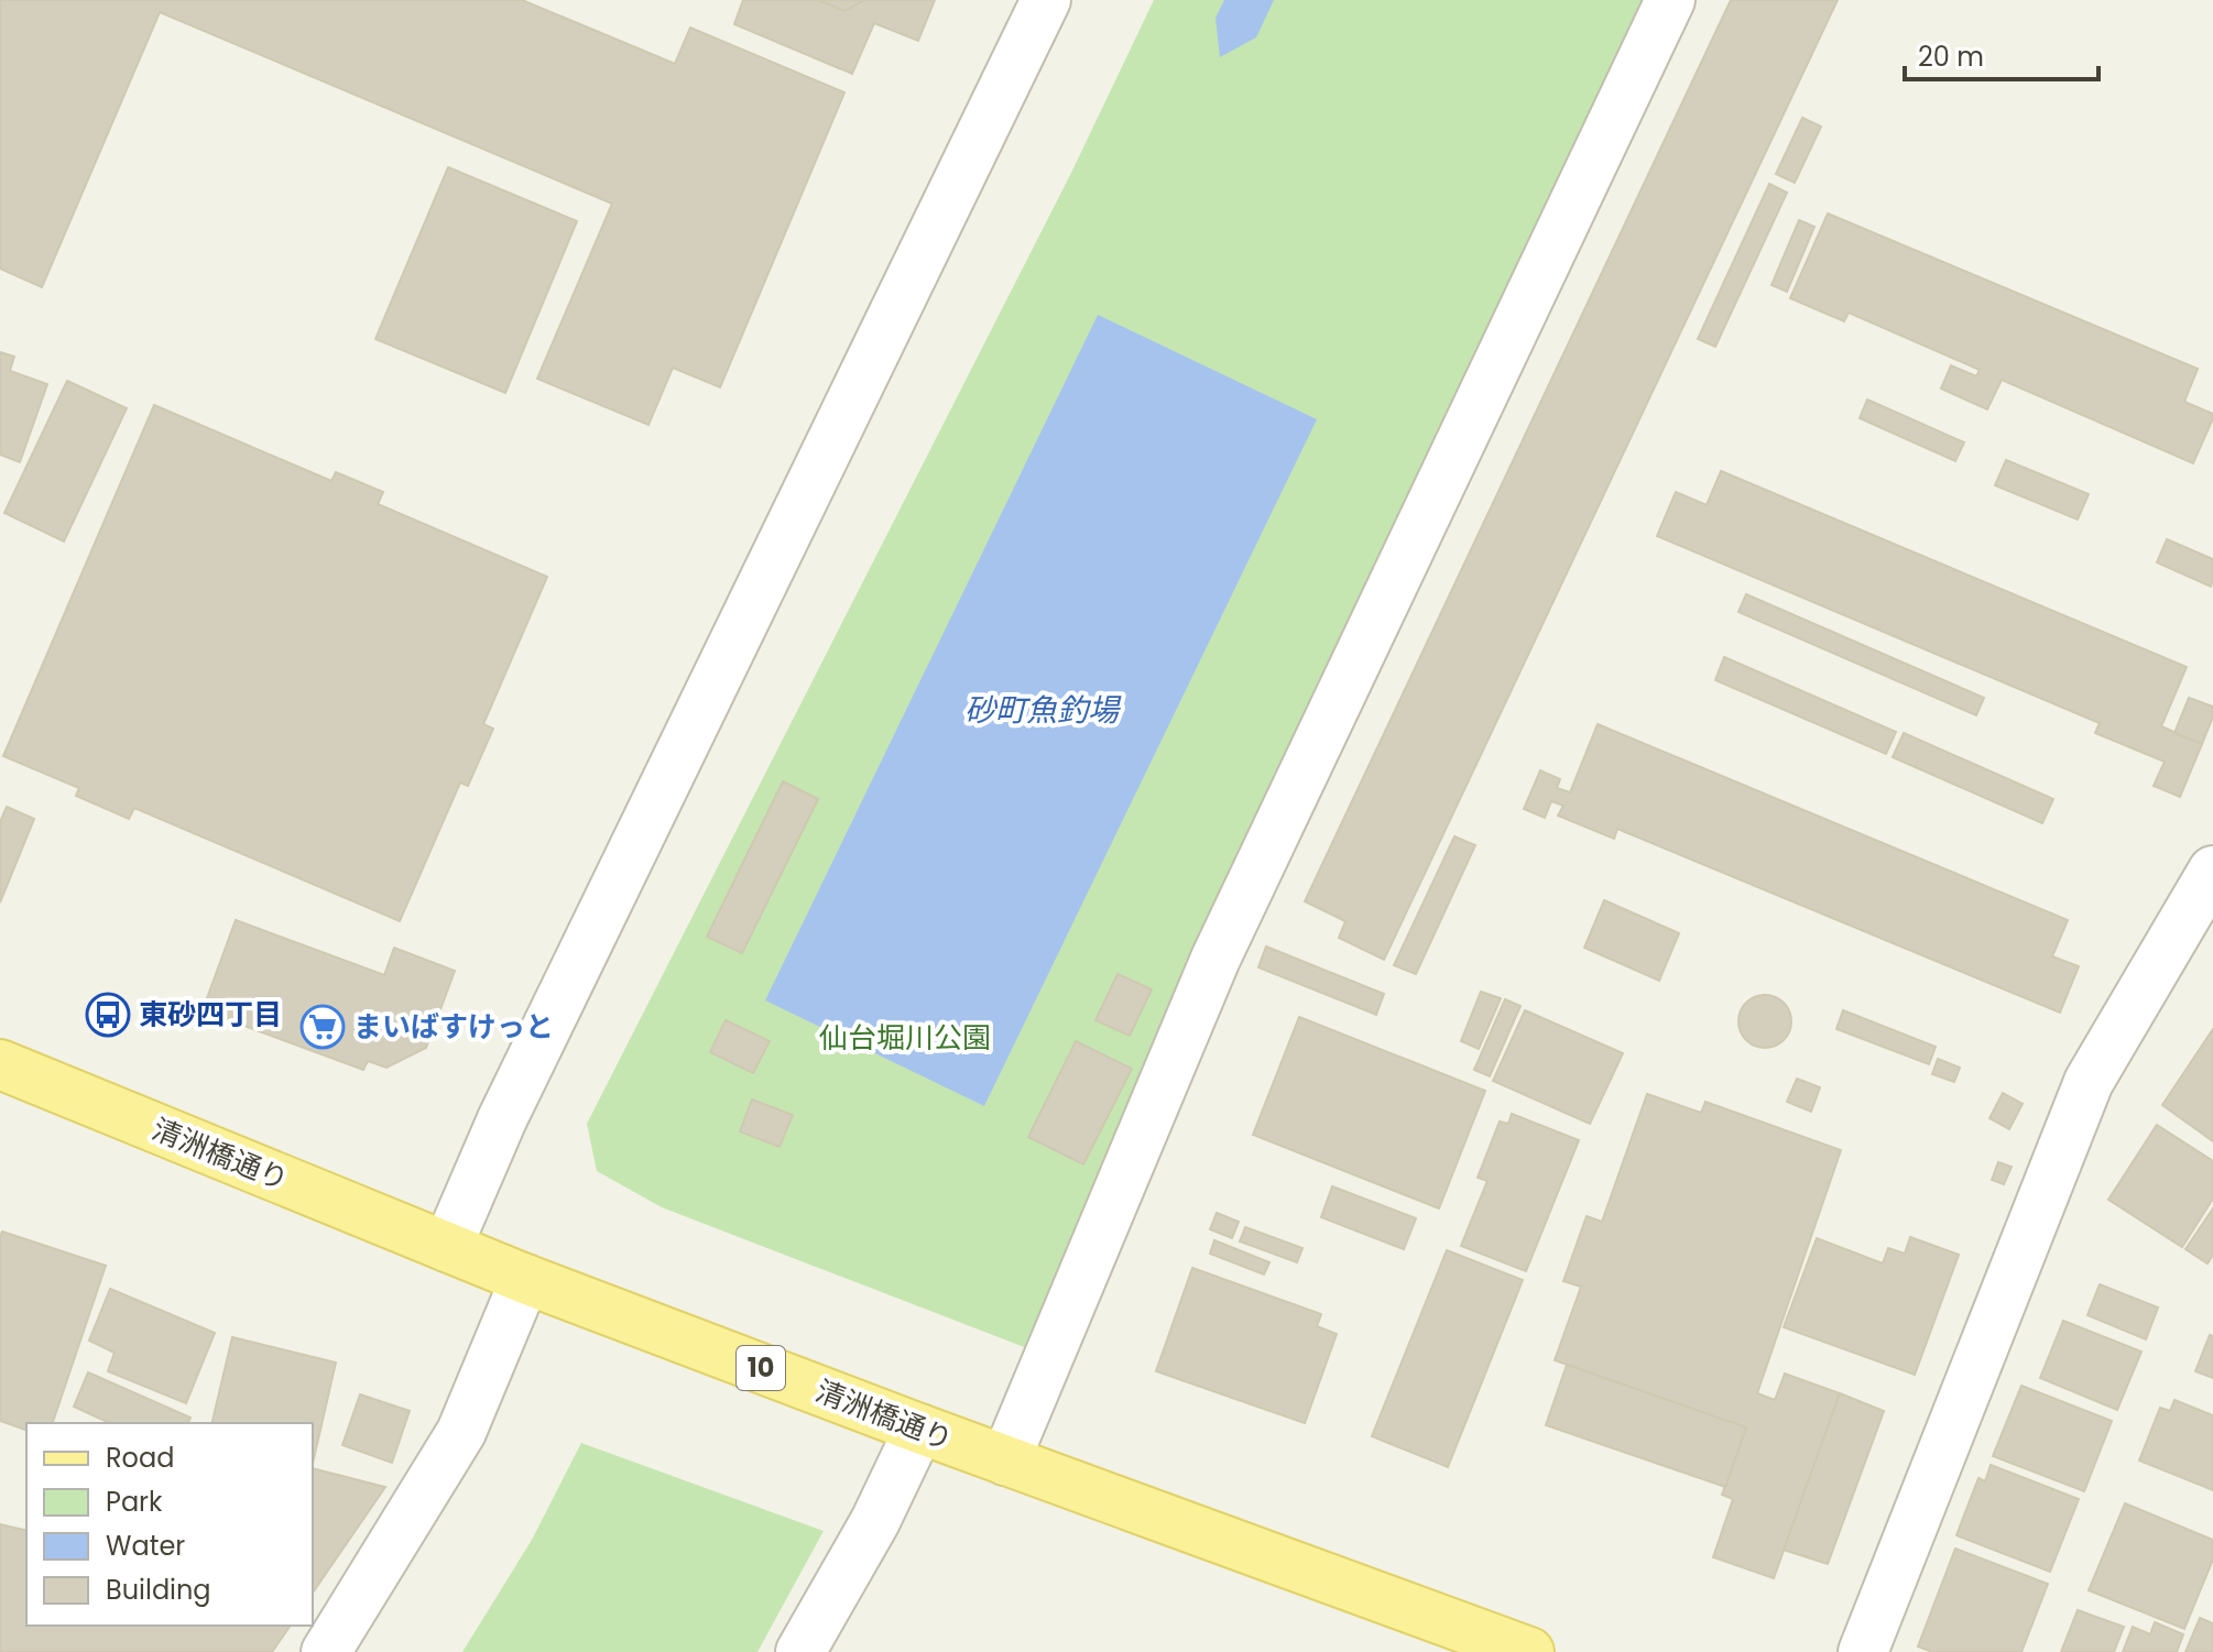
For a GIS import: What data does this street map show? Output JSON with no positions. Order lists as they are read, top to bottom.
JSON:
{
  "streets": {
    "main road": ["清洲橋通り", "10"]
  },
  "water": ["砂町魚釣場"],
  "parks": ["仙台堀川公園"],
  "places": {
    "bus stop": ["東砂四丁目"],
    "supermarket": ["まいばすけっと"]
  },
  "legend": [
    "Road",
    "Park",
    "Water",
    "Building"
  ],
  "scale_bar": "20 m"
}
